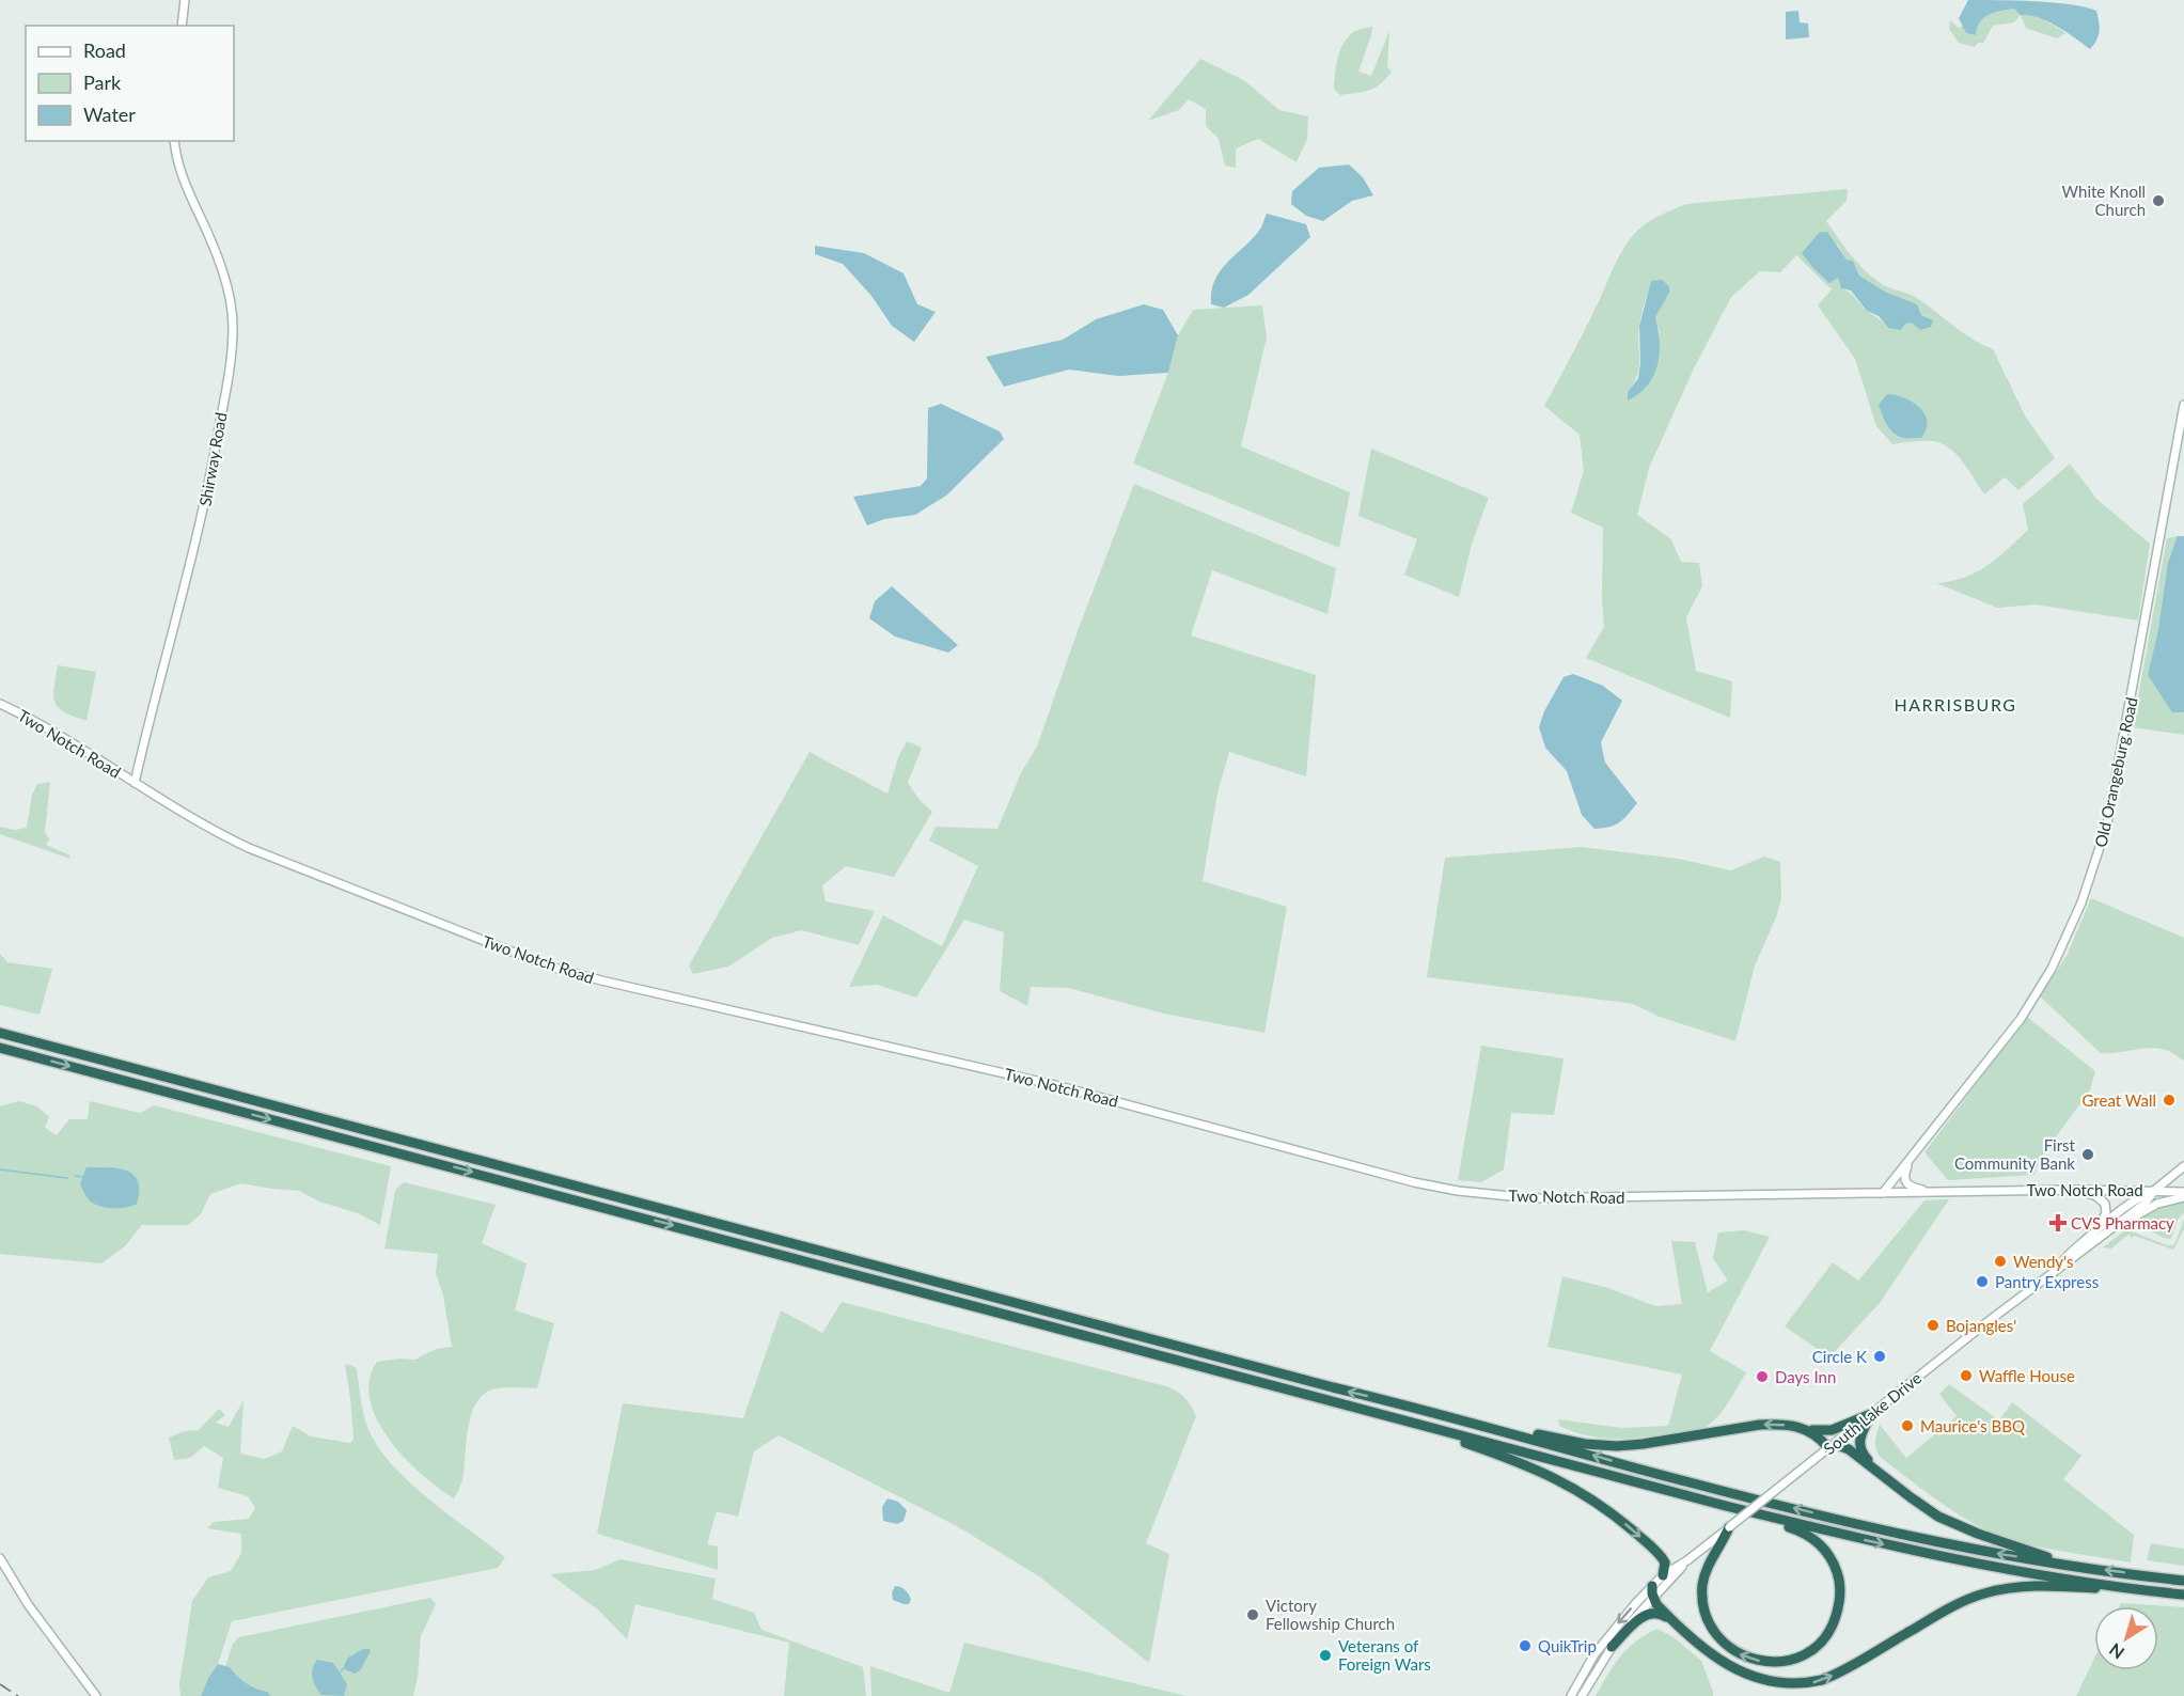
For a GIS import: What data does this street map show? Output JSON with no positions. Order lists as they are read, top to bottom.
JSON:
{
  "streets": {
    "street": [
      "Shirway Road",
      "Two Notch Road",
      "Old Orangeburg Road",
      "South Lake Drive"
    ]
  },
  "crossings": [
    ["Shirway Road", "Two Notch Road"],
    ["Two Notch Road", "Old Orangeburg Road"],
    ["Two Notch Road", "South Lake Drive"]
  ],
  "districts": ["HARRISBURG"],
  "places": {
    "other": [
      "White Knoll Church",
      "Great Wall",
      "First Community Bank",
      "Wendy's",
      "Pantry Express",
      "Bojangles'",
      "Circle K",
      "Waffle House",
      "Days Inn",
      "Maurice's BBQ",
      "Victory Fellowship Church",
      "QuikTrip",
      "Veterans of Foreign Wars"
    ],
    "health": ["CVS Pharmacy"]
  },
  "legend": ["Road", "Park", "Water"],
  "north": "bottom left"
}
